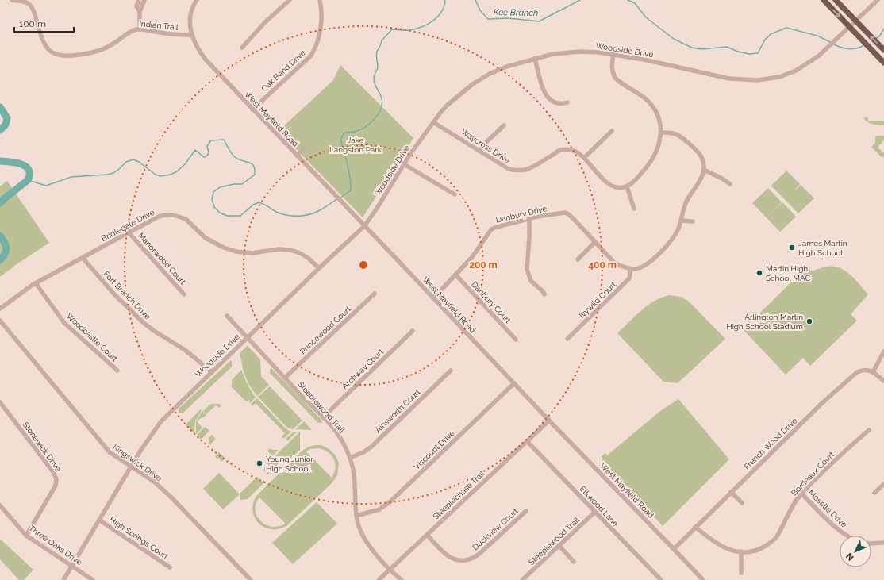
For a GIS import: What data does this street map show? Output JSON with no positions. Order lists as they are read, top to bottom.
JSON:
{
  "streets": {
    "street": [
      "Indian Trail",
      "Woodside Drive",
      "Oak Bend Drive",
      "West Mayfield Road",
      "Waycross Drive",
      "Danbury Drive",
      "Bridlegate Drive",
      "Manorwood Court",
      "Fort Branch Drive",
      "Ivywild Court",
      "Danbury Court",
      "Princewood Court",
      "Woodcastle Court",
      "Archway Court",
      "Steeplewood Trail",
      "Ainsworth Court",
      "French Wood Drive",
      "Stonewick Drive",
      "Viscount Drive",
      "Kingswick Drive",
      "Bordeaux Court",
      "Steeplechase Trail",
      "Elkwood Lane",
      "Moselle Drive",
      "Duckview Court",
      "High Springs Court",
      "Three Oaks Drive"
    ]
  },
  "crossings": [
    ["Indian Trail", "West Mayfield Road"],
    ["Woodside Drive", "West Mayfield Road"],
    ["Woodside Drive", "Waycross Drive"],
    ["Woodside Drive", "Bridlegate Drive"],
    ["Woodside Drive", "Fort Branch Drive"],
    ["Woodside Drive", "Steeplewood Trail"],
    ["Woodside Drive", "Kingswick Drive"],
    ["Woodside Drive", "High Springs Court"],
    ["Woodside Drive", "Three Oaks Drive"],
    ["Oak Bend Drive", "West Mayfield Road"],
    ["West Mayfield Road", "Danbury Drive"],
    ["West Mayfield Road", "French Wood Drive"],
    ["West Mayfield Road", "Viscount Drive"],
    ["West Mayfield Road", "Steeplechase Trail"],
    ["Danbury Drive", "Ivywild Court"],
    ["Danbury Drive", "Danbury Court"],
    ["Bridlegate Drive", "Manorwood Court"],
    ["Bridlegate Drive", "Fort Branch Drive"],
    ["Bridlegate Drive", "Woodcastle Court"],
    ["Princewood Court", "Steeplewood Trail"],
    ["Archway Court", "Steeplewood Trail"],
    ["Steeplewood Trail", "Ainsworth Court"],
    ["Steeplewood Trail", "Viscount Drive"],
    ["Steeplewood Trail", "Steeplechase Trail"],
    ["Steeplewood Trail", "Elkwood Lane"],
    ["French Wood Drive", "Bordeaux Court"],
    ["Stonewick Drive", "Three Oaks Drive"],
    ["Bordeaux Court", "Moselle Drive"],
    ["Steeplechase Trail", "Elkwood Lane"],
    ["Steeplechase Trail", "Duckview Court"]
  ],
  "water": ["Kee Branch"],
  "parks": ["Jake Langston Park"],
  "places": [
    "James Martin High School",
    "Martin High School MAC",
    "Arlington Martin High School Stadium",
    "Young Junior High School"
  ],
  "scale_bar": "100 m",
  "north": "bottom left",
  "rings": ["200 m", "400 m"]
}
